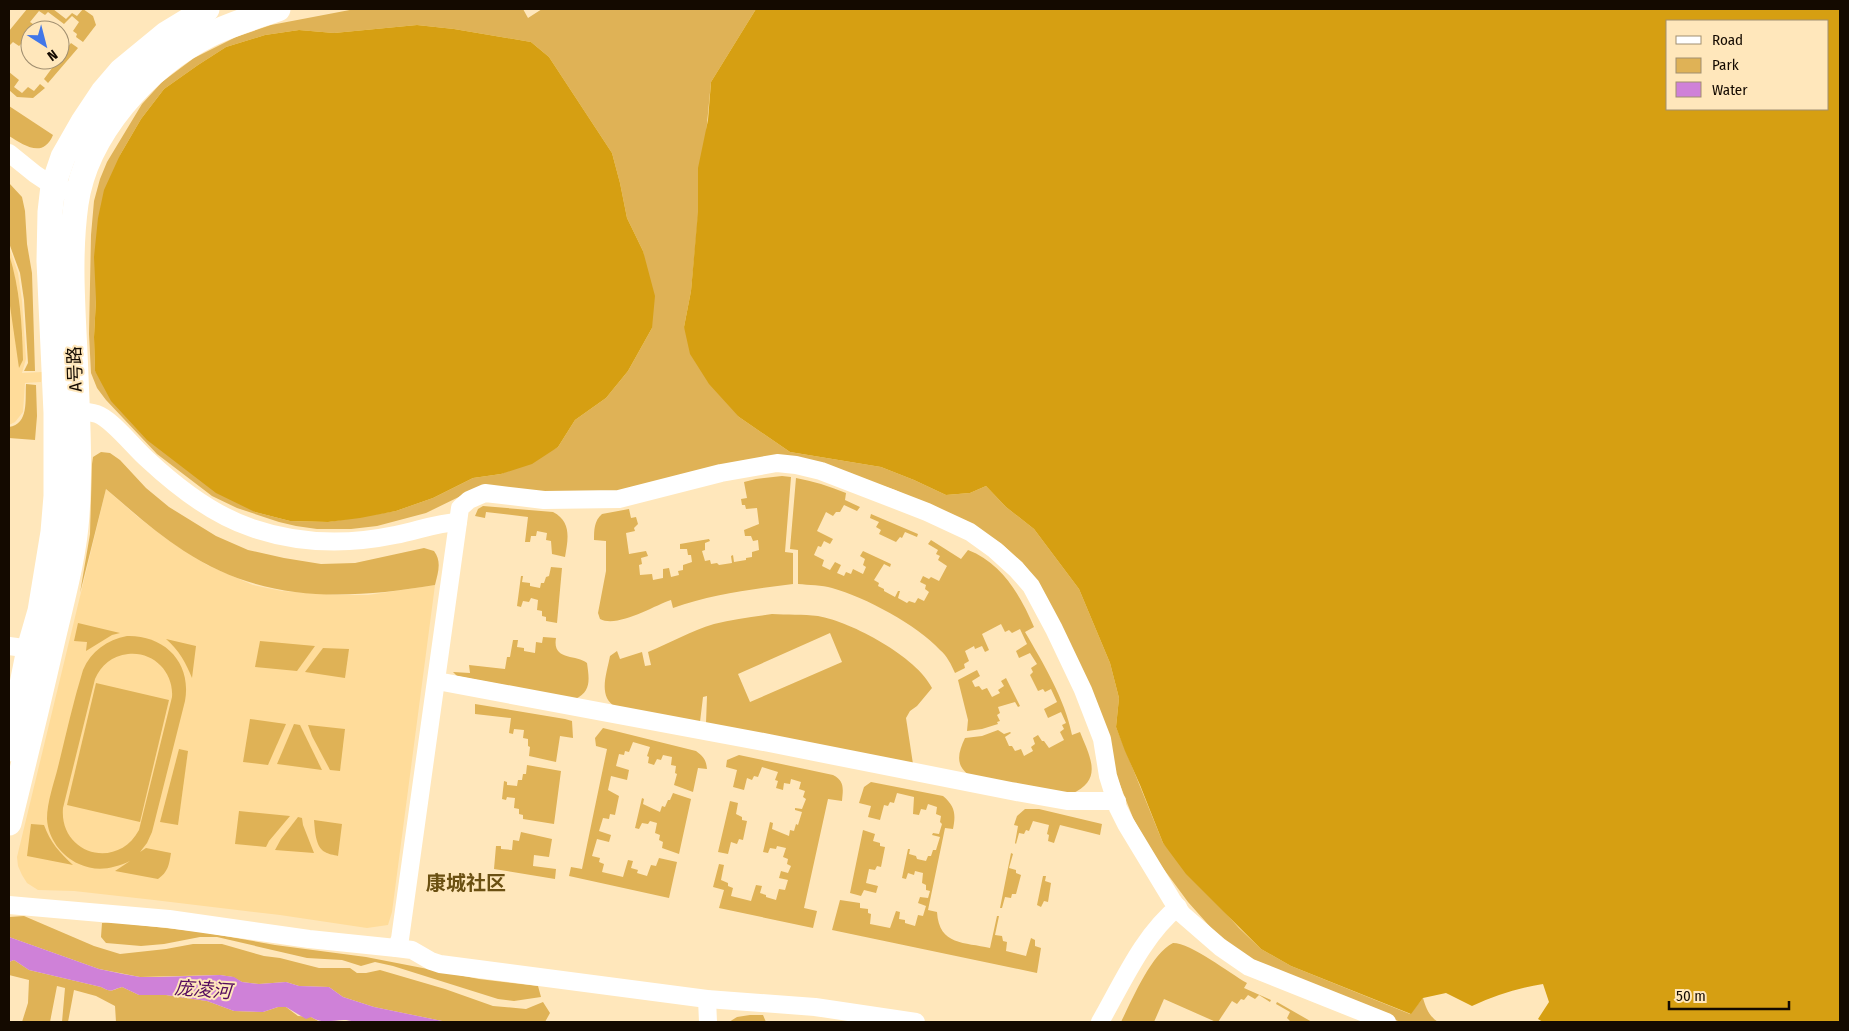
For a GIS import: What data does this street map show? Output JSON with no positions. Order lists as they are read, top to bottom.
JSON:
{
  "streets": {
    "street": ["A号路"]
  },
  "districts": ["康城社区"],
  "water": ["庞凌河"],
  "legend": ["Road", "Park", "Water"],
  "scale_bar": "50 m",
  "north": "bottom right"
}
